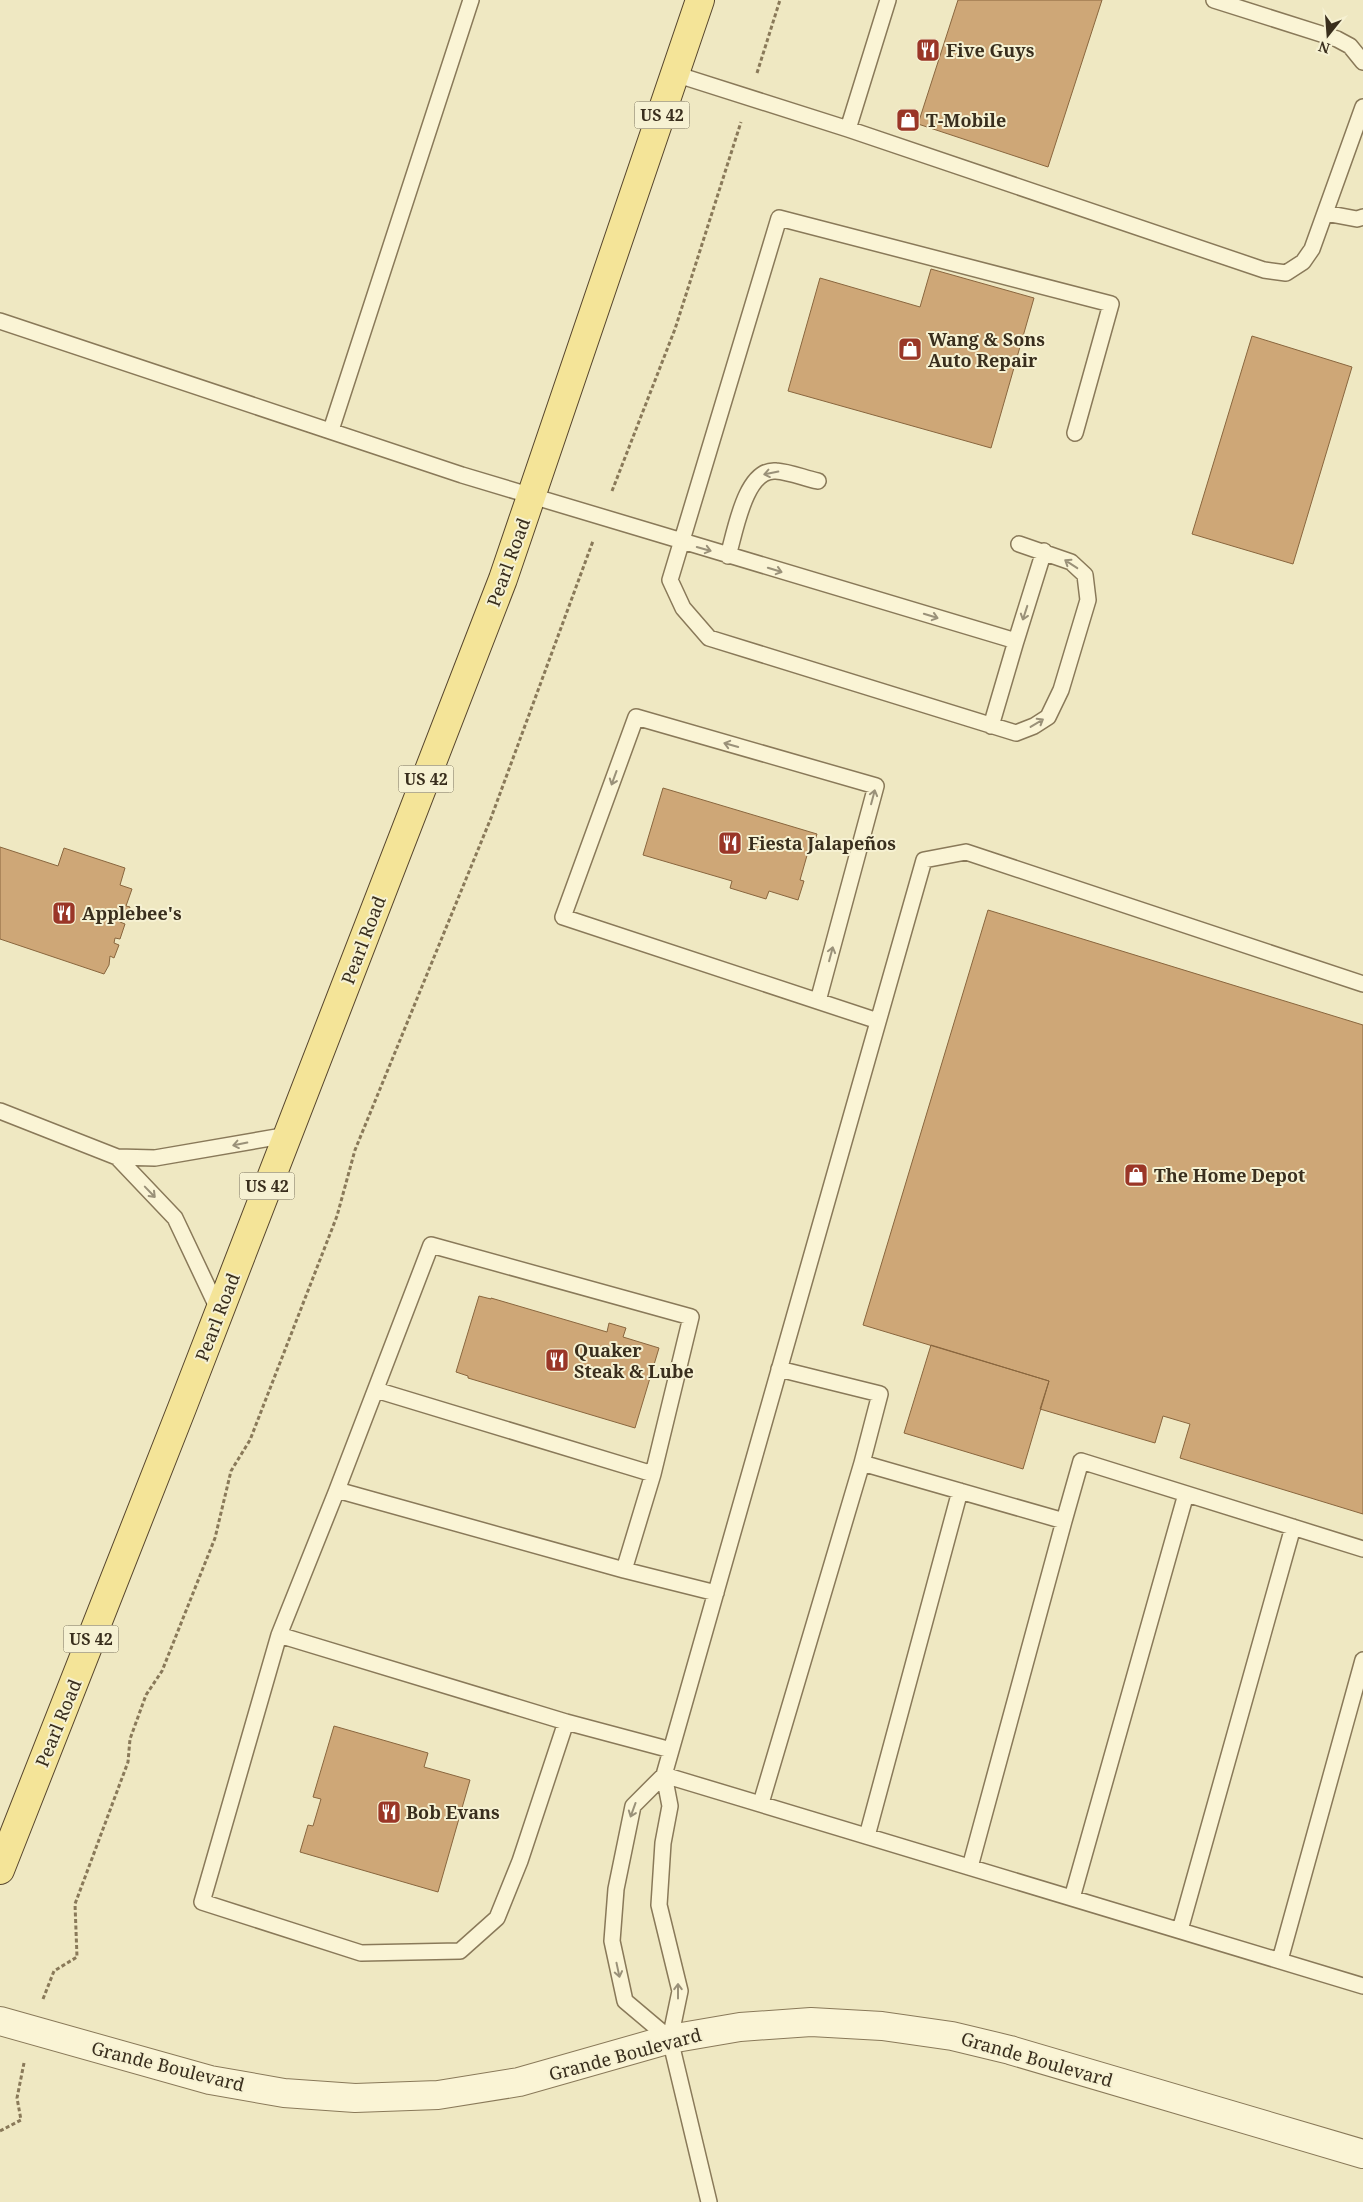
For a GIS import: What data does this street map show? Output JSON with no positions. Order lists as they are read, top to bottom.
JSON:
{
  "streets": {
    "main road": ["US 42", "Pearl Road"],
    "street": ["Grande Boulevard"]
  },
  "places": {
    "restaurant": [
      "Five Guys",
      "Fiesta Jalapeños",
      "Applebee's",
      "Quaker Steak & Lube",
      "Bob Evans"
    ],
    "shop": ["T-Mobile", "Wang & Sons Auto Repair", "The Home Depot"]
  },
  "north": "bottom"
}
